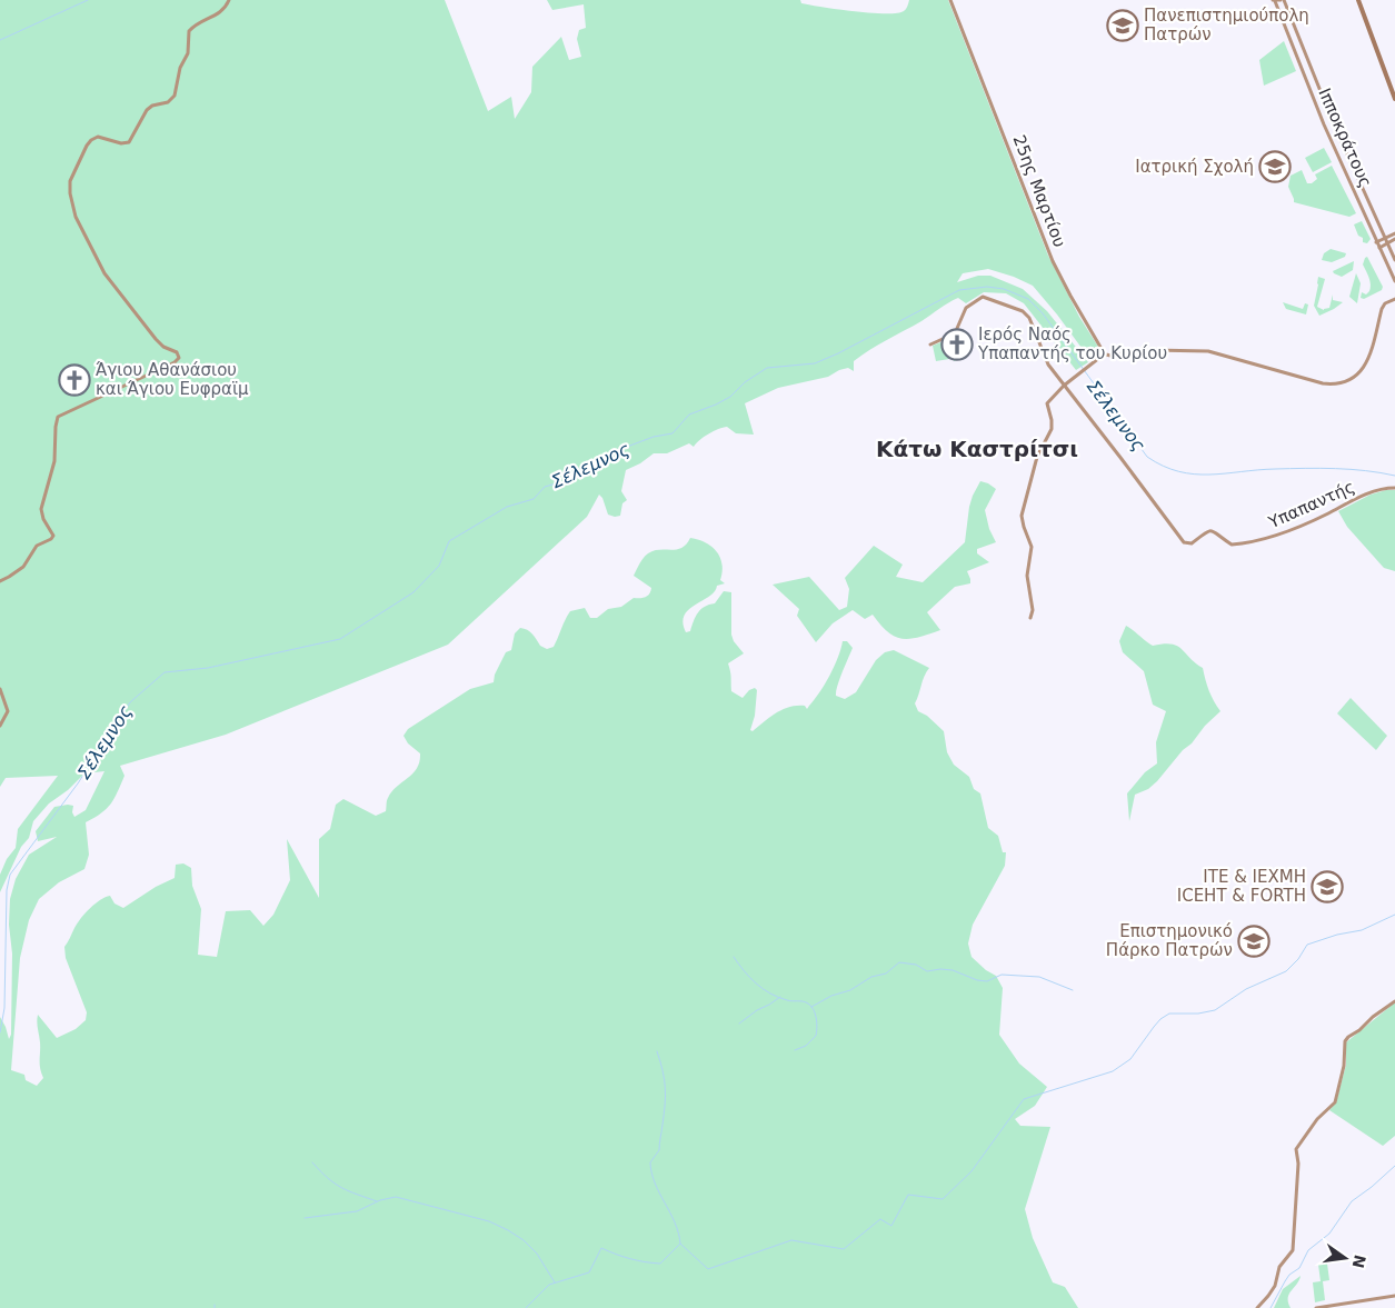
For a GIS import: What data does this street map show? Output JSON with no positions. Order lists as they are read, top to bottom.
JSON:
{
  "streets": {
    "street": ["Ιπποκράτους", "25ης Μαρτίου", "Υπαπαντής"]
  },
  "districts": ["Κάτω Καστρίτσι"],
  "water": ["Σέλεμνος"],
  "places": {
    "school or university": [
      "Πανεπιστημιούπολη Πατρών",
      "Ιατρική Σχολή",
      "ΙΤΕ & ΙΕΧΜΗ ICEHT & FORTH",
      "Επιστημονικό Πάρκο Πατρών"
    ],
    "church": ["Ιερός Ναός Υπαπαντής του Κυρίου", "Άγιου Αθανάσιου και Άγιου Ευφραϊμ"]
  },
  "north": "right"
}
